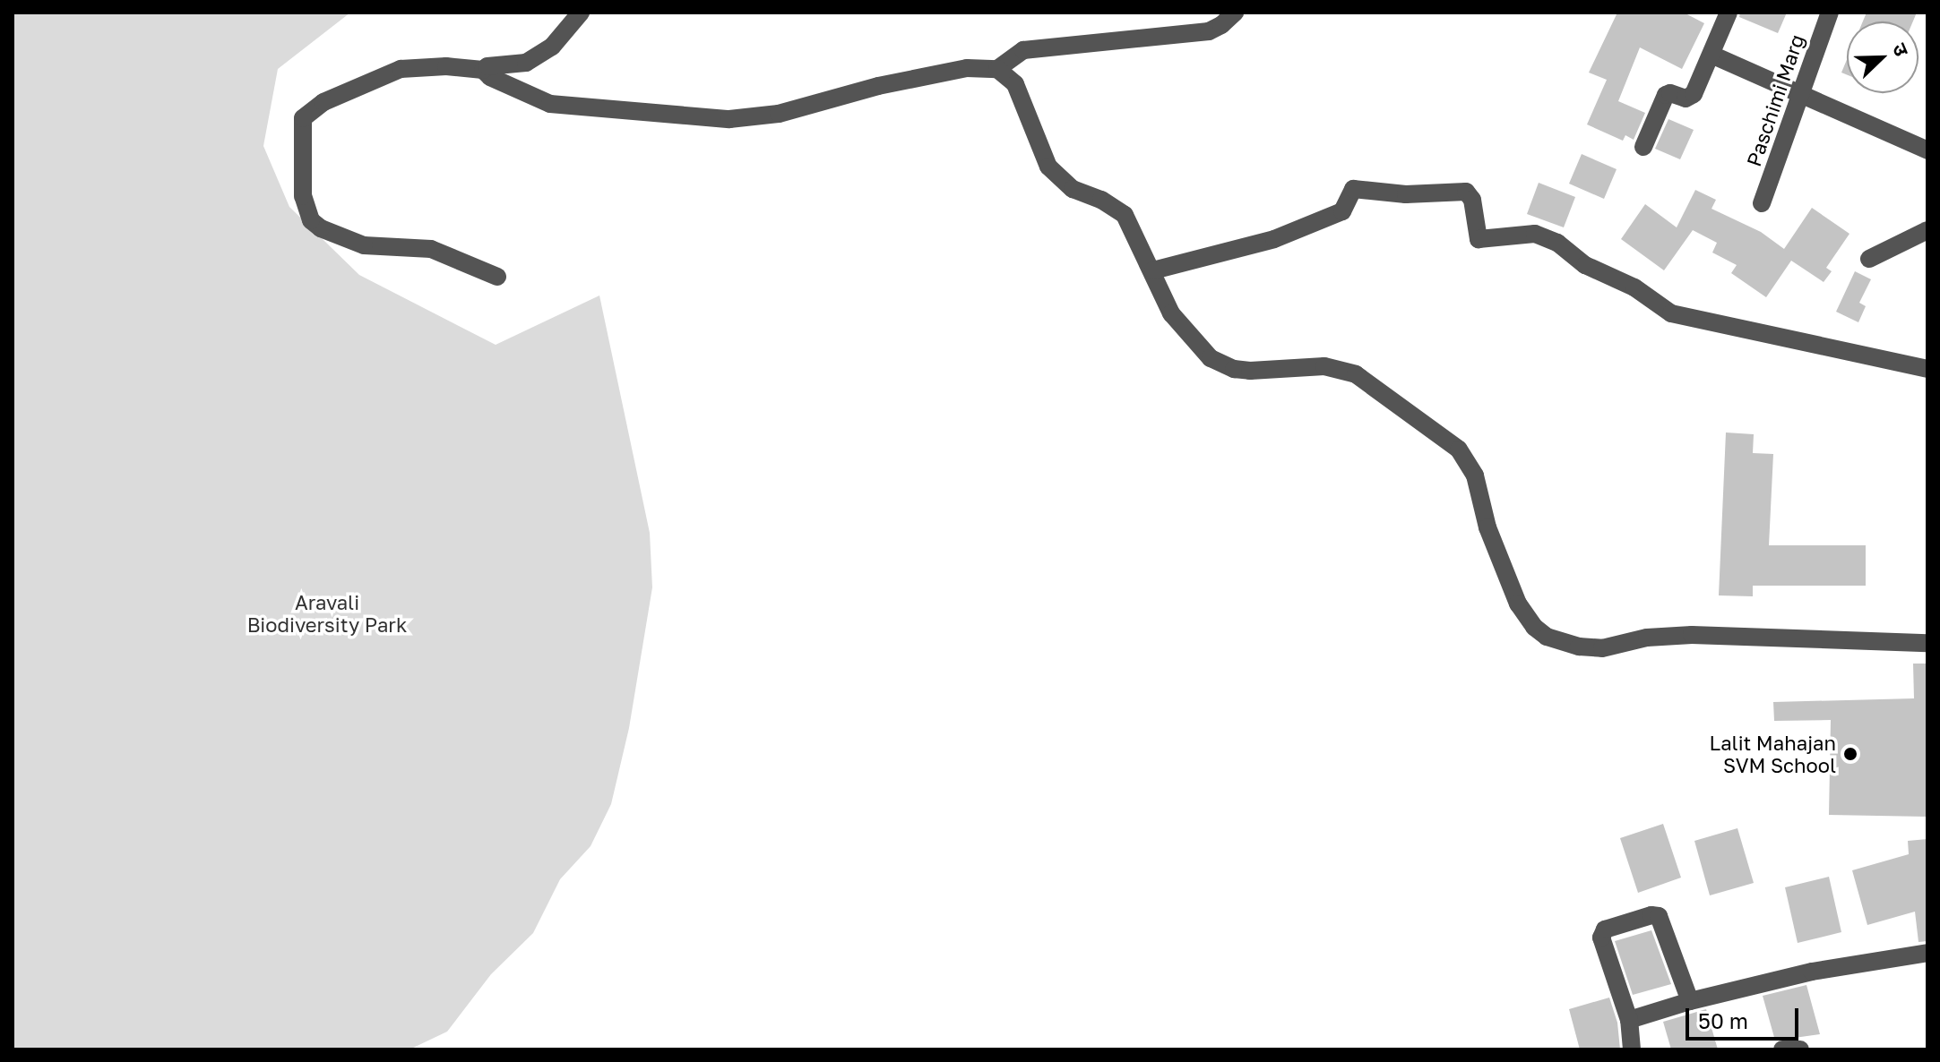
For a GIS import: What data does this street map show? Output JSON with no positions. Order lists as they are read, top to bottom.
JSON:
{
  "streets": {
    "street": ["Paschimi Marg"]
  },
  "parks": ["Aravali Biodiversity Park"],
  "places": ["Lalit Mahajan SVM School"],
  "scale_bar": "50 m",
  "north": "top right"
}
